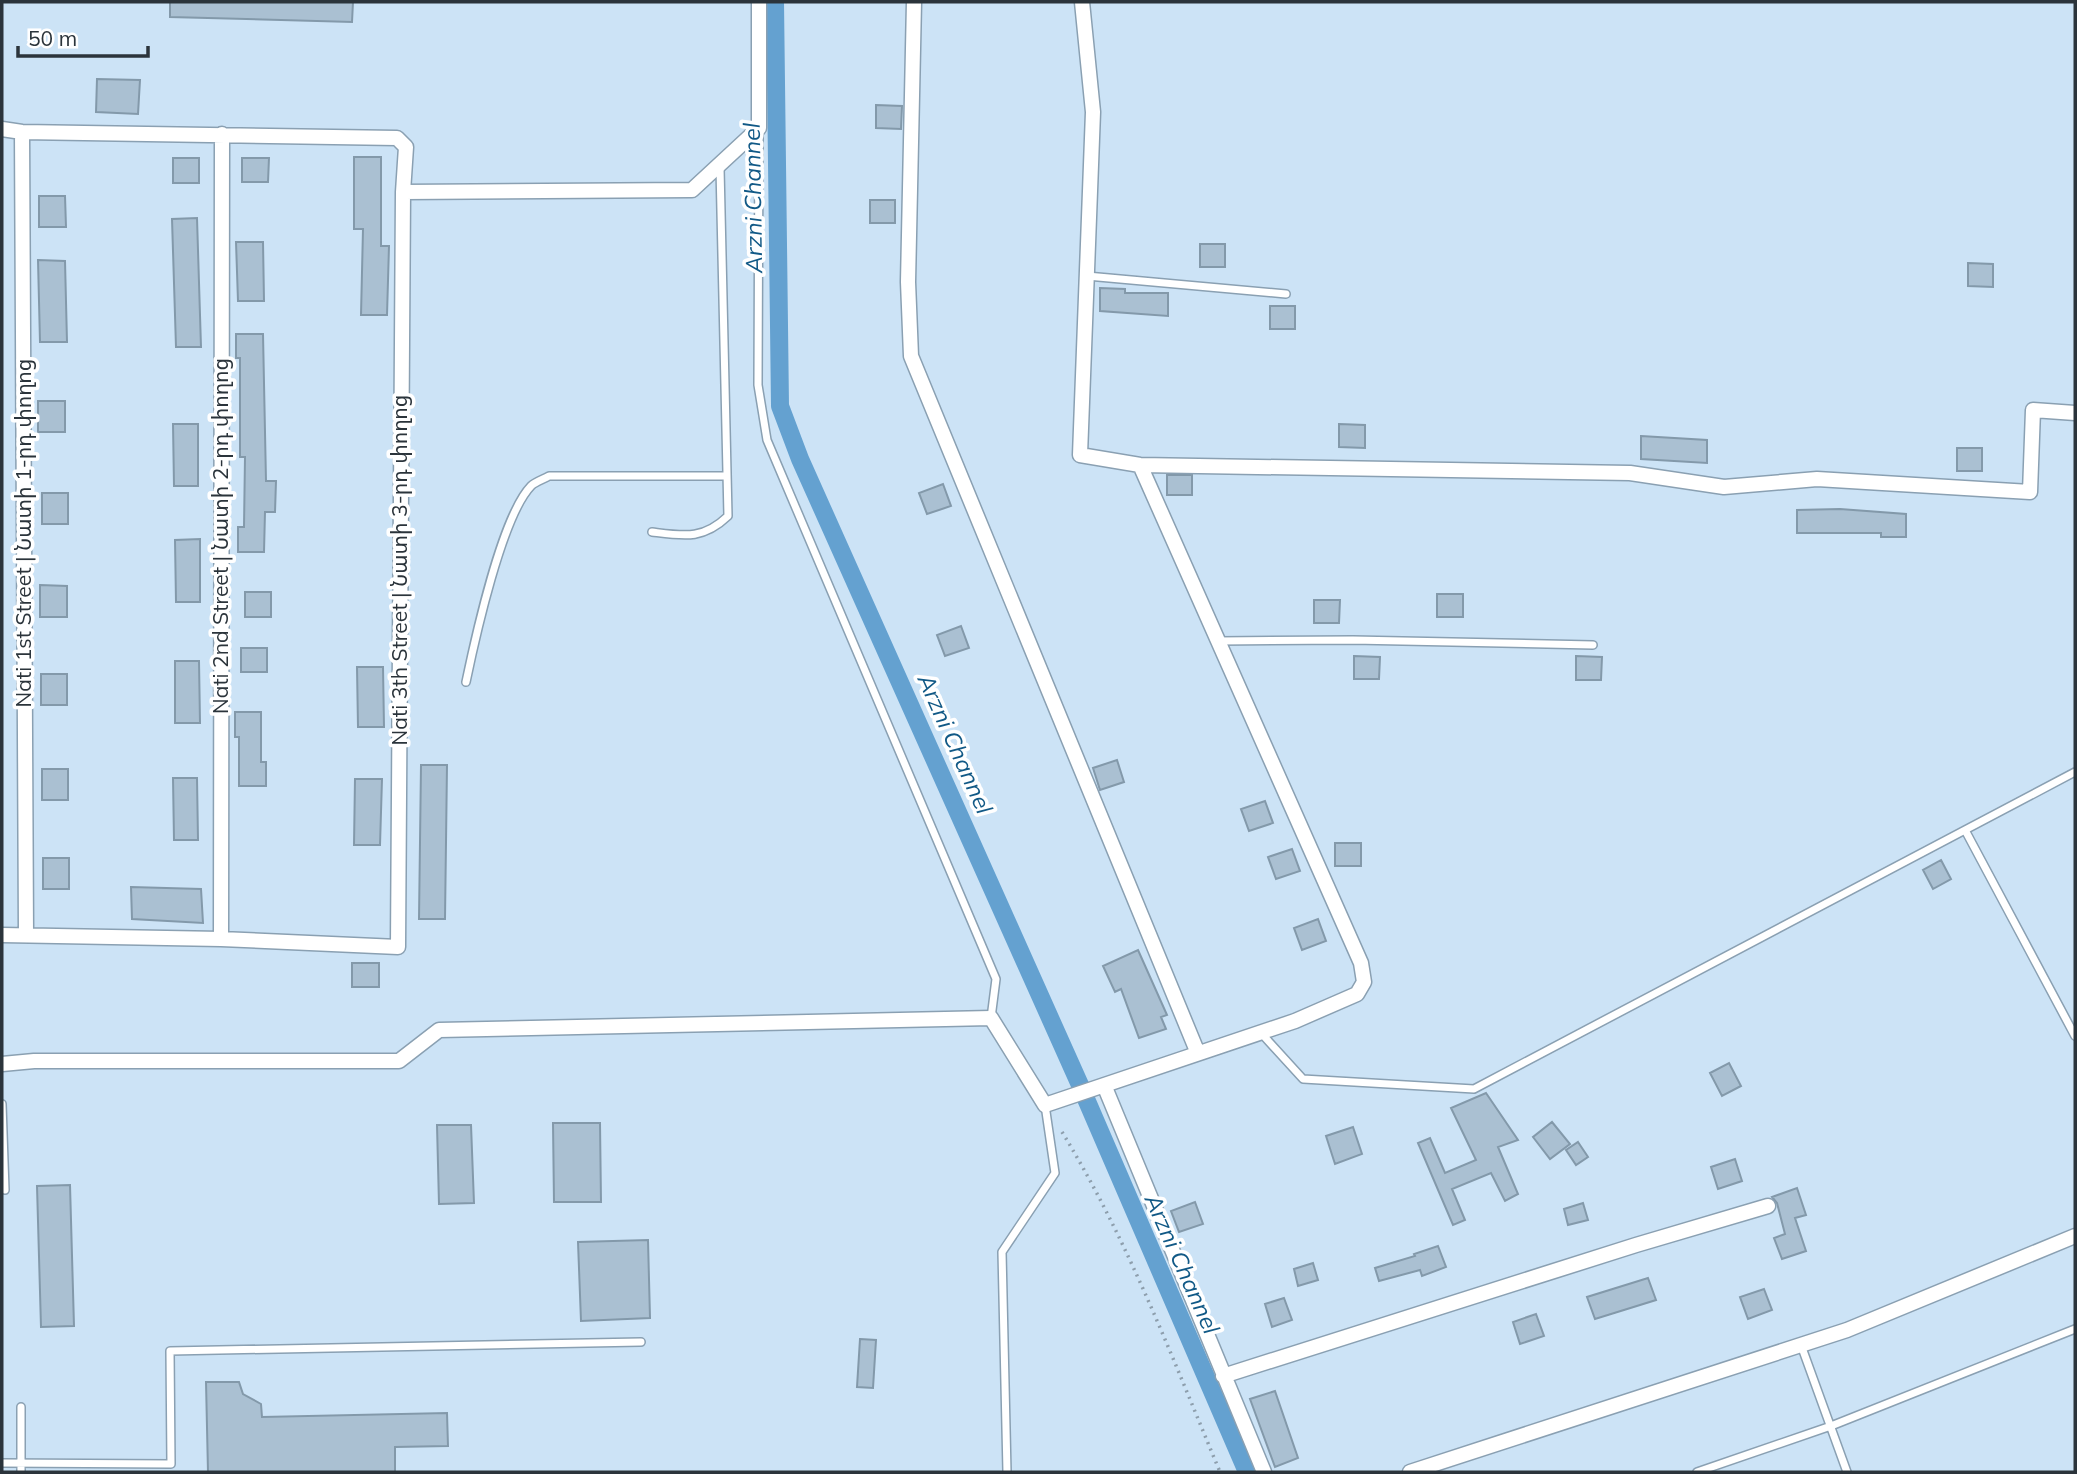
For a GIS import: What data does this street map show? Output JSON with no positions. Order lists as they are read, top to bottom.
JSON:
{
  "streets": {
    "street": ["Nati 1st Street | Նատի 1-րդ փողոց", "Nati 2nd Street | Նատի 2-րդ փողոց", "Nati 3th Street | Նատի 3-րդ փողոց"]
  },
  "crossings": [
    ["Nati 1st Street | Նատի 1-րդ փողոց", "Nati 3th Street | Նատի 3-րդ փողոց"],
    ["Nati 2nd Street | Նատի 2-րդ փողոց", "Nati 3th Street | Նատի 3-րդ փողոց"]
  ],
  "water": ["Arzni Channel"],
  "scale_bar": "50 m"
}
